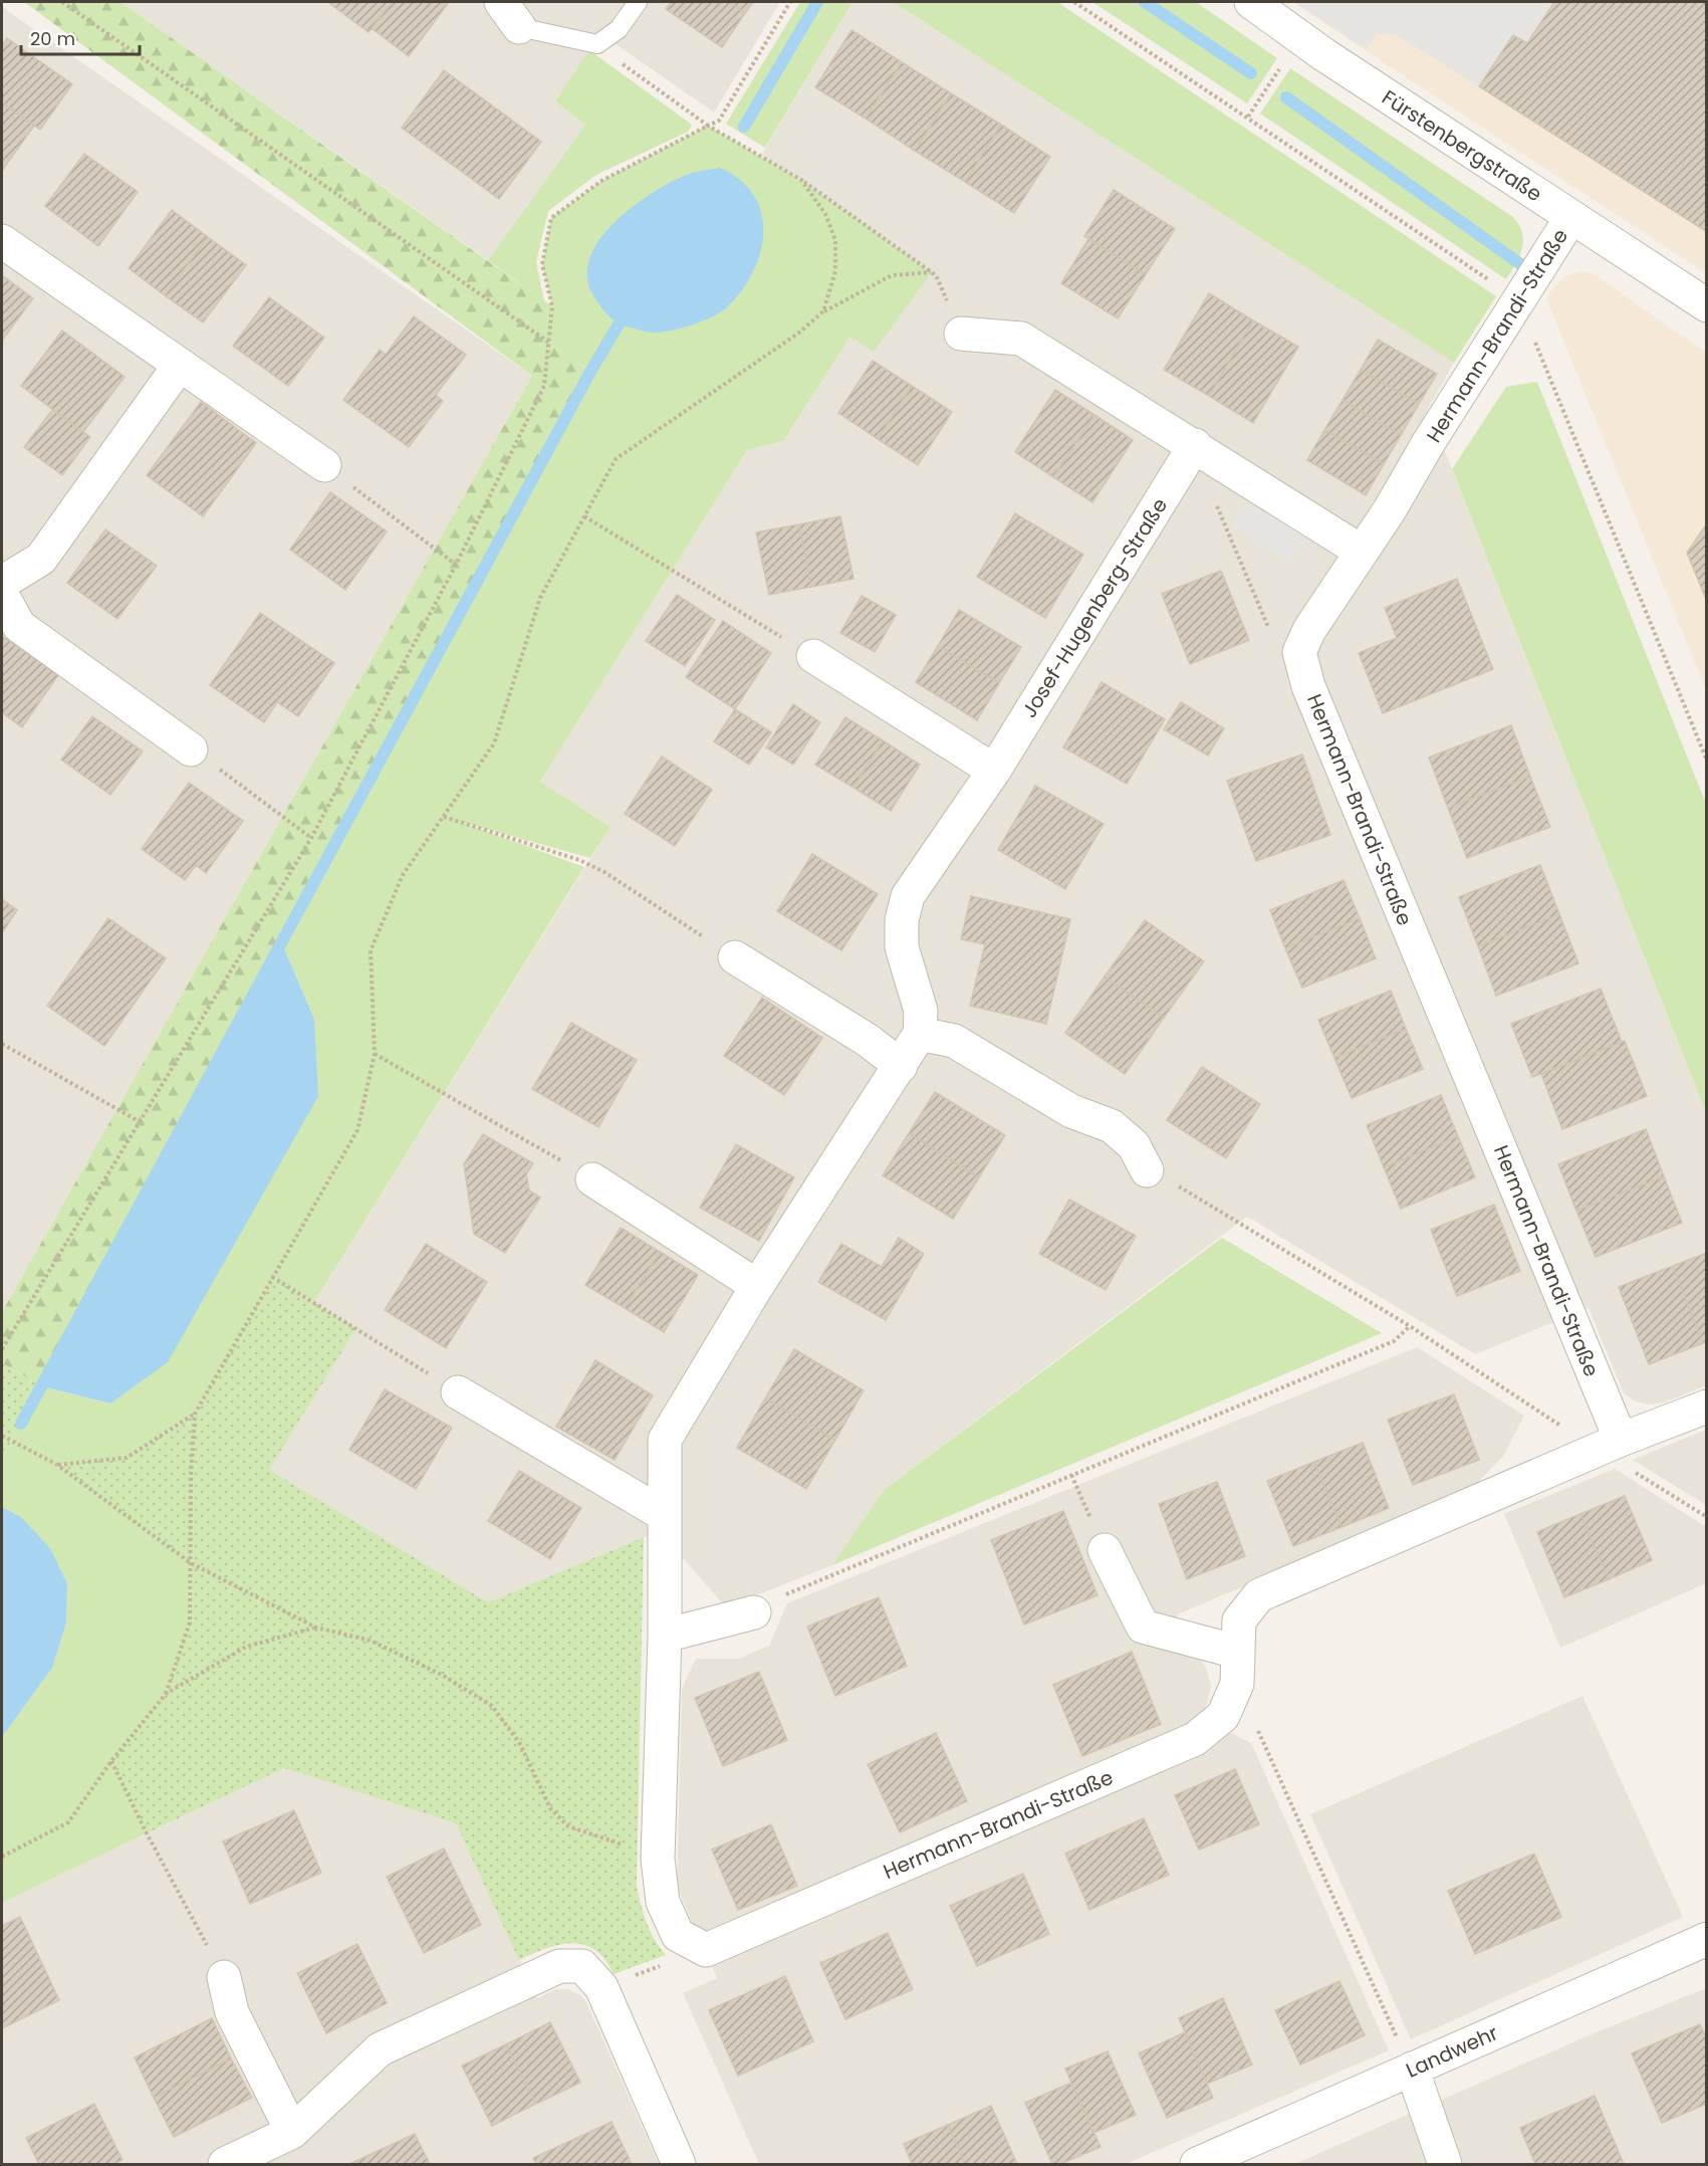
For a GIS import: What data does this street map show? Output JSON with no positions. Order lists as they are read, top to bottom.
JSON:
{
  "streets": {
    "street": [
      "Fürstenbergstraße",
      "Hermann-Brandi-Straße",
      "Josef-Hugenberg-Straße",
      "Landwehr"
    ]
  },
  "crossings": [
    ["Fürstenbergstraße", "Hermann-Brandi-Straße"]
  ],
  "scale_bar": "20 m"
}
